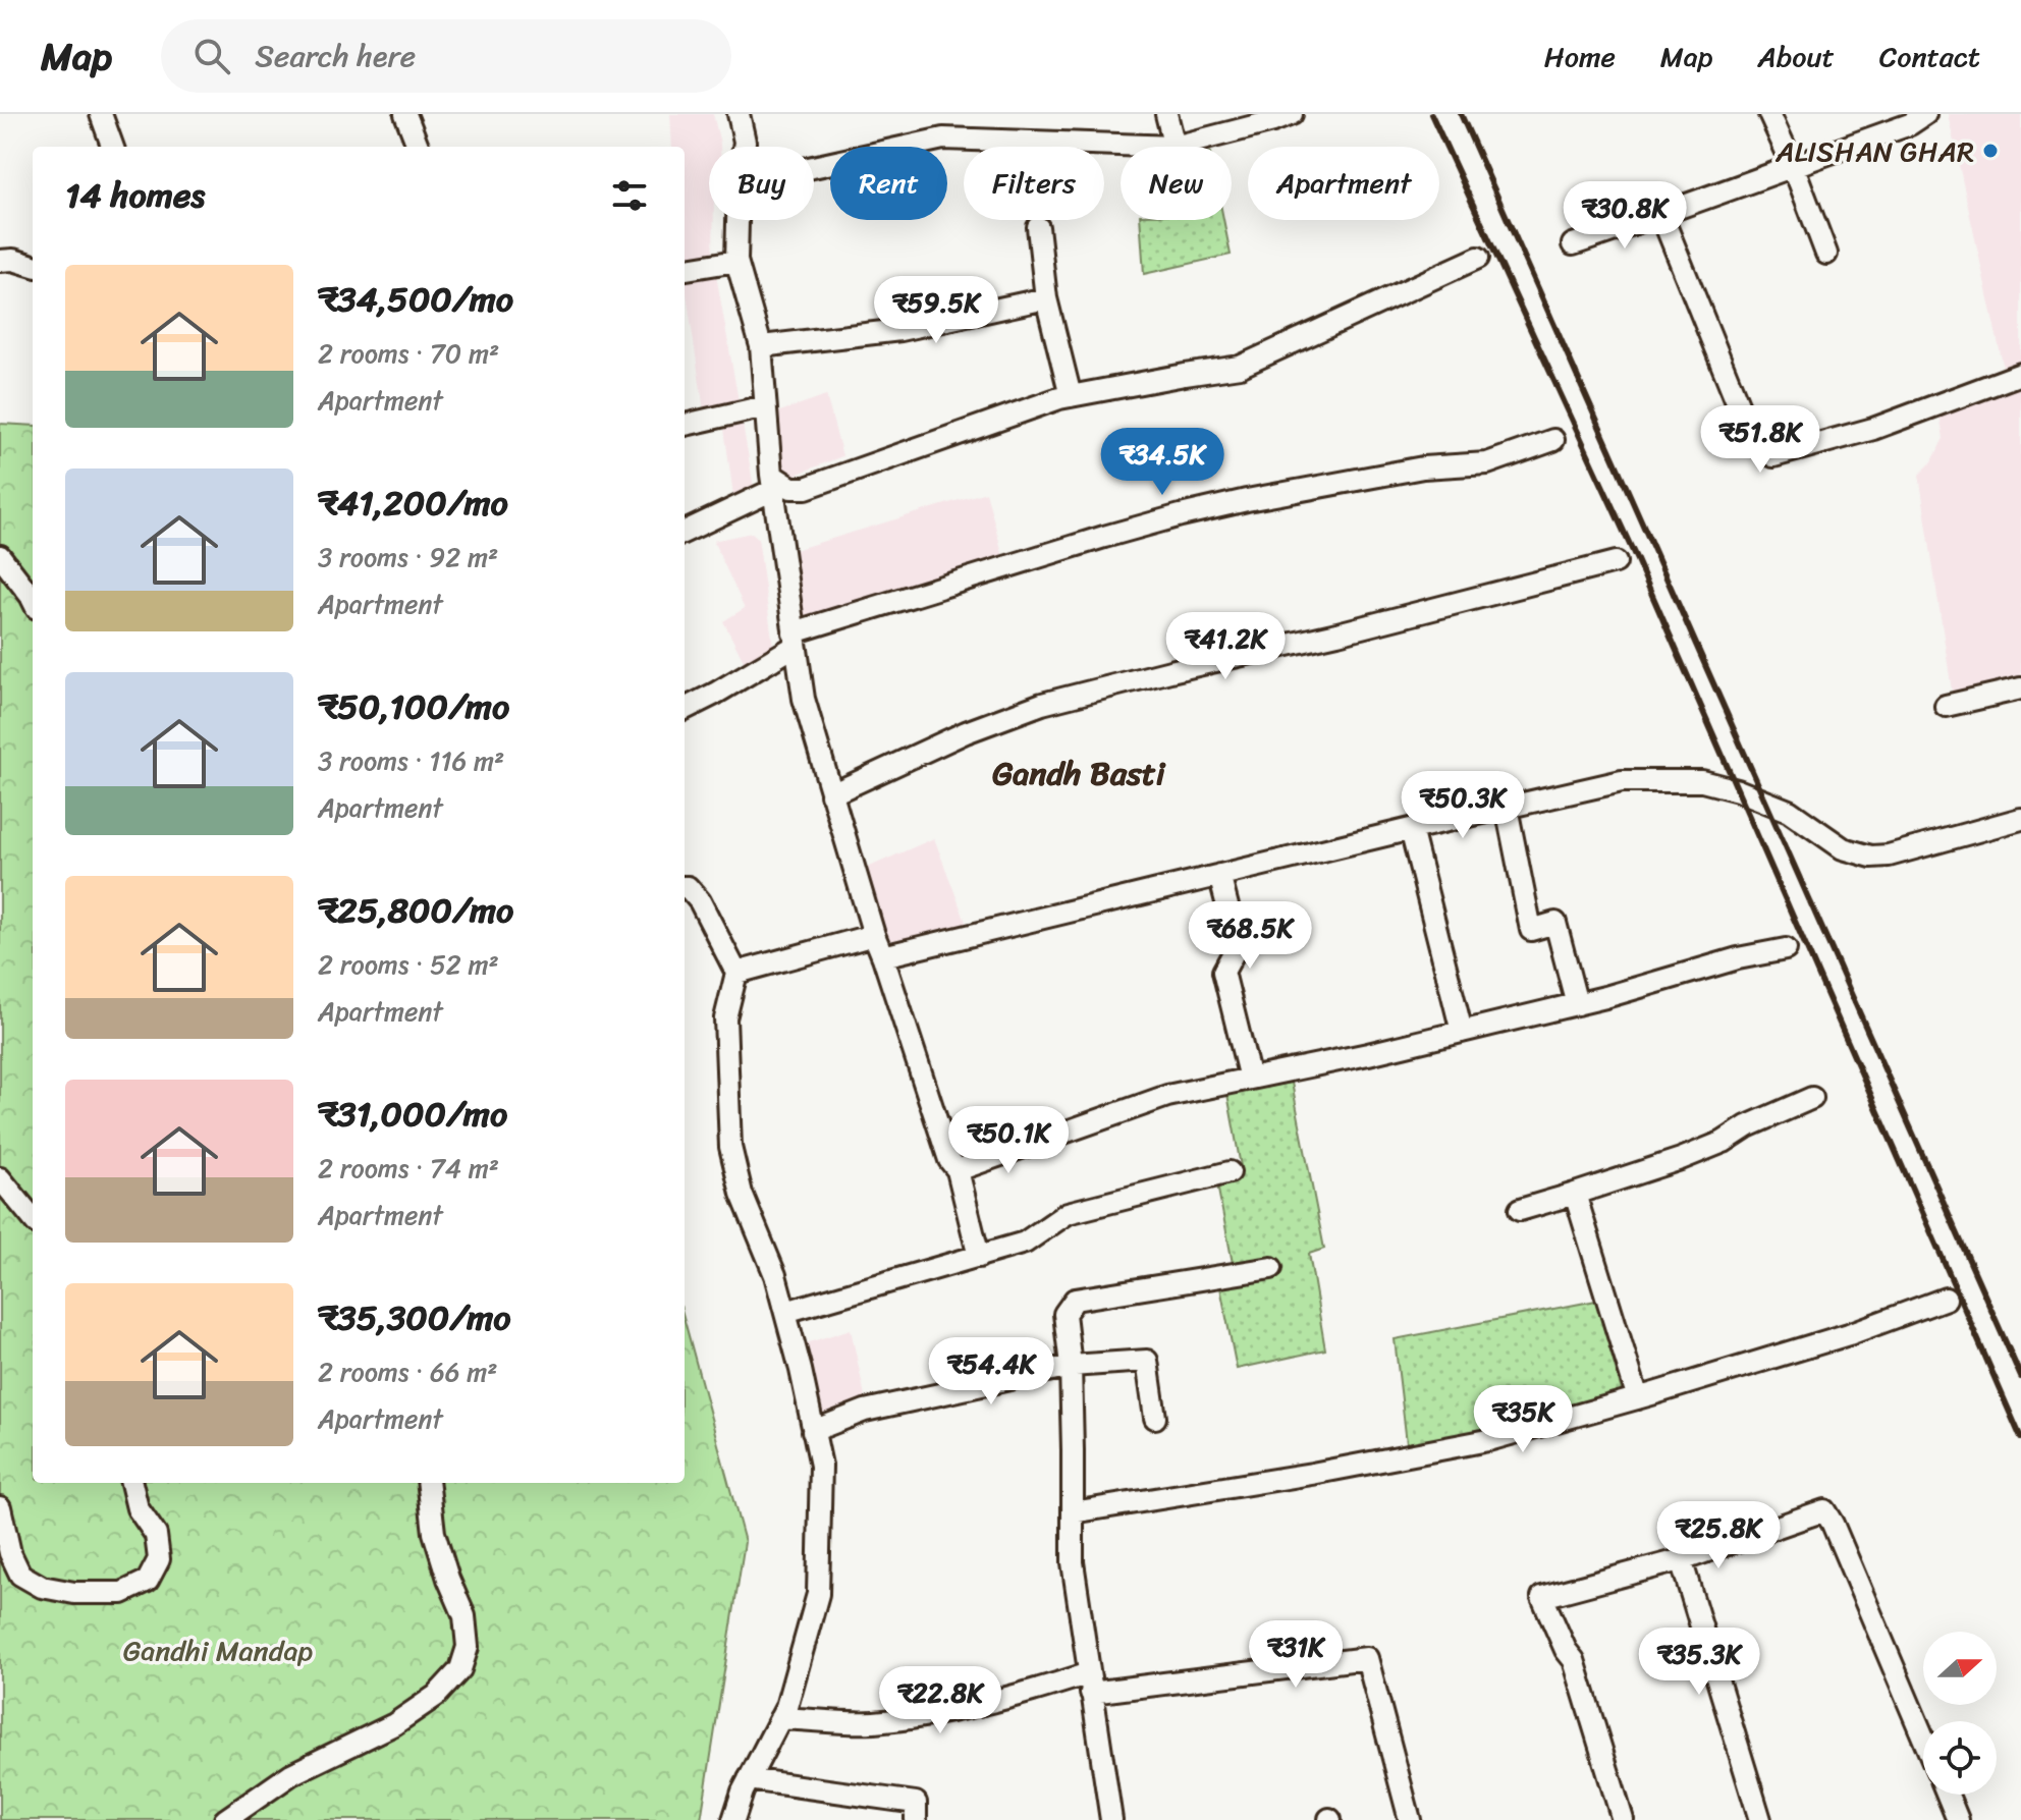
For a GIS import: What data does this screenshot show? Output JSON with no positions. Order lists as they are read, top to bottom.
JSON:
{
  "districts": ["Gandh Basti"],
  "parks": ["Gandhi Mandap"],
  "places": ["ALISHAN GHAR"],
  "north": "right",
  "page": {
    "header": "Map",
    "search": "Search here",
    "nav": [
      "Home",
      "Map",
      "About",
      "Contact"
    ],
    "chip": [
      "Buy",
      "Rent",
      "Filters",
      "New",
      "Apartment"
    ],
    "heading": "14 homes",
    "price": [
      "₹30.8K",
      "₹59.5K",
      "₹51.8K",
      "₹34.5K",
      "₹41.2K",
      "₹50.3K",
      "₹68.5K",
      "₹50.1K",
      "₹54.4K",
      "₹35K",
      "₹25.8K",
      "₹31K",
      "₹35.3K",
      "₹22.8K"
    ],
    "list": [
      {
        "name": "₹34,500/mo",
        "note": "2 rooms · 70 m² · Apartment"
      },
      {
        "name": "₹41,200/mo",
        "note": "3 rooms · 92 m² · Apartment"
      },
      {
        "name": "₹50,100/mo",
        "note": "3 rooms · 116 m² · Apartment"
      },
      {
        "name": "₹25,800/mo",
        "note": "2 rooms · 52 m² · Apartment"
      },
      {
        "name": "₹31,000/mo",
        "note": "2 rooms · 74 m² · Apartment"
      },
      {
        "name": "₹35,300/mo",
        "note": "2 rooms · 66 m² · Apartment"
      }
    ]
  }
}
